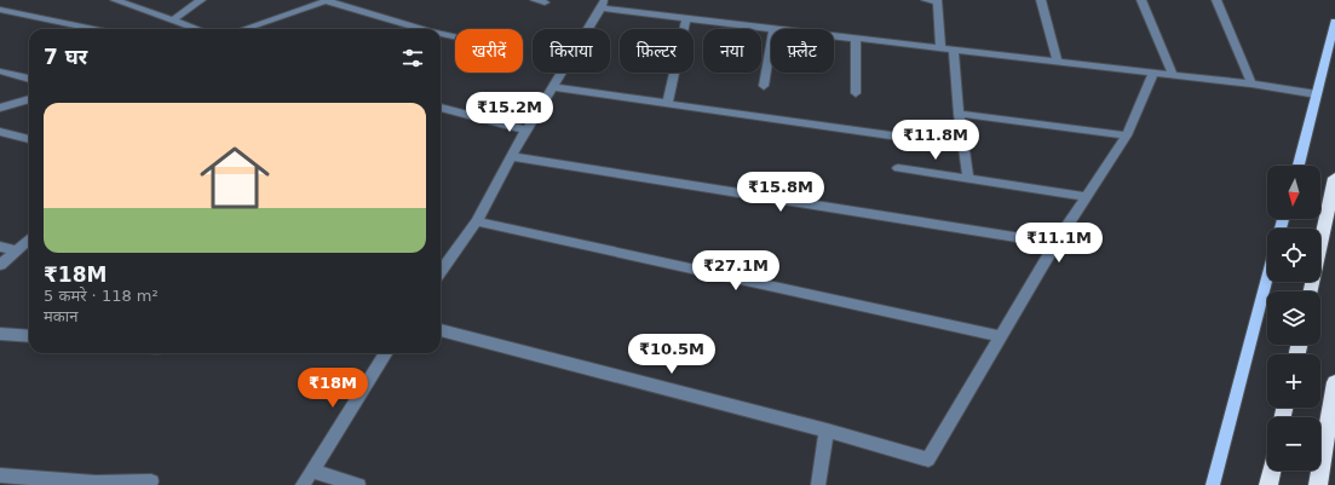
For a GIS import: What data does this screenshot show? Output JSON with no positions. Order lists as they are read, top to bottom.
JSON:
{
  "north": "bottom",
  "page": {
    "chip": [
      "खरीदें",
      "किराया",
      "फ़िल्टर",
      "नया",
      "फ़्लैट"
    ],
    "heading": "7 घर",
    "list": [
      {
        "name": "₹18M",
        "note": "5 कमरे · 118 m² · मकान"
      }
    ],
    "price": [
      "₹15.2M",
      "₹11.8M",
      "₹15.8M",
      "₹11.1M",
      "₹27.1M",
      "₹10.5M",
      "₹18M"
    ],
    "map_buttons": ["+", "−"]
  }
}
